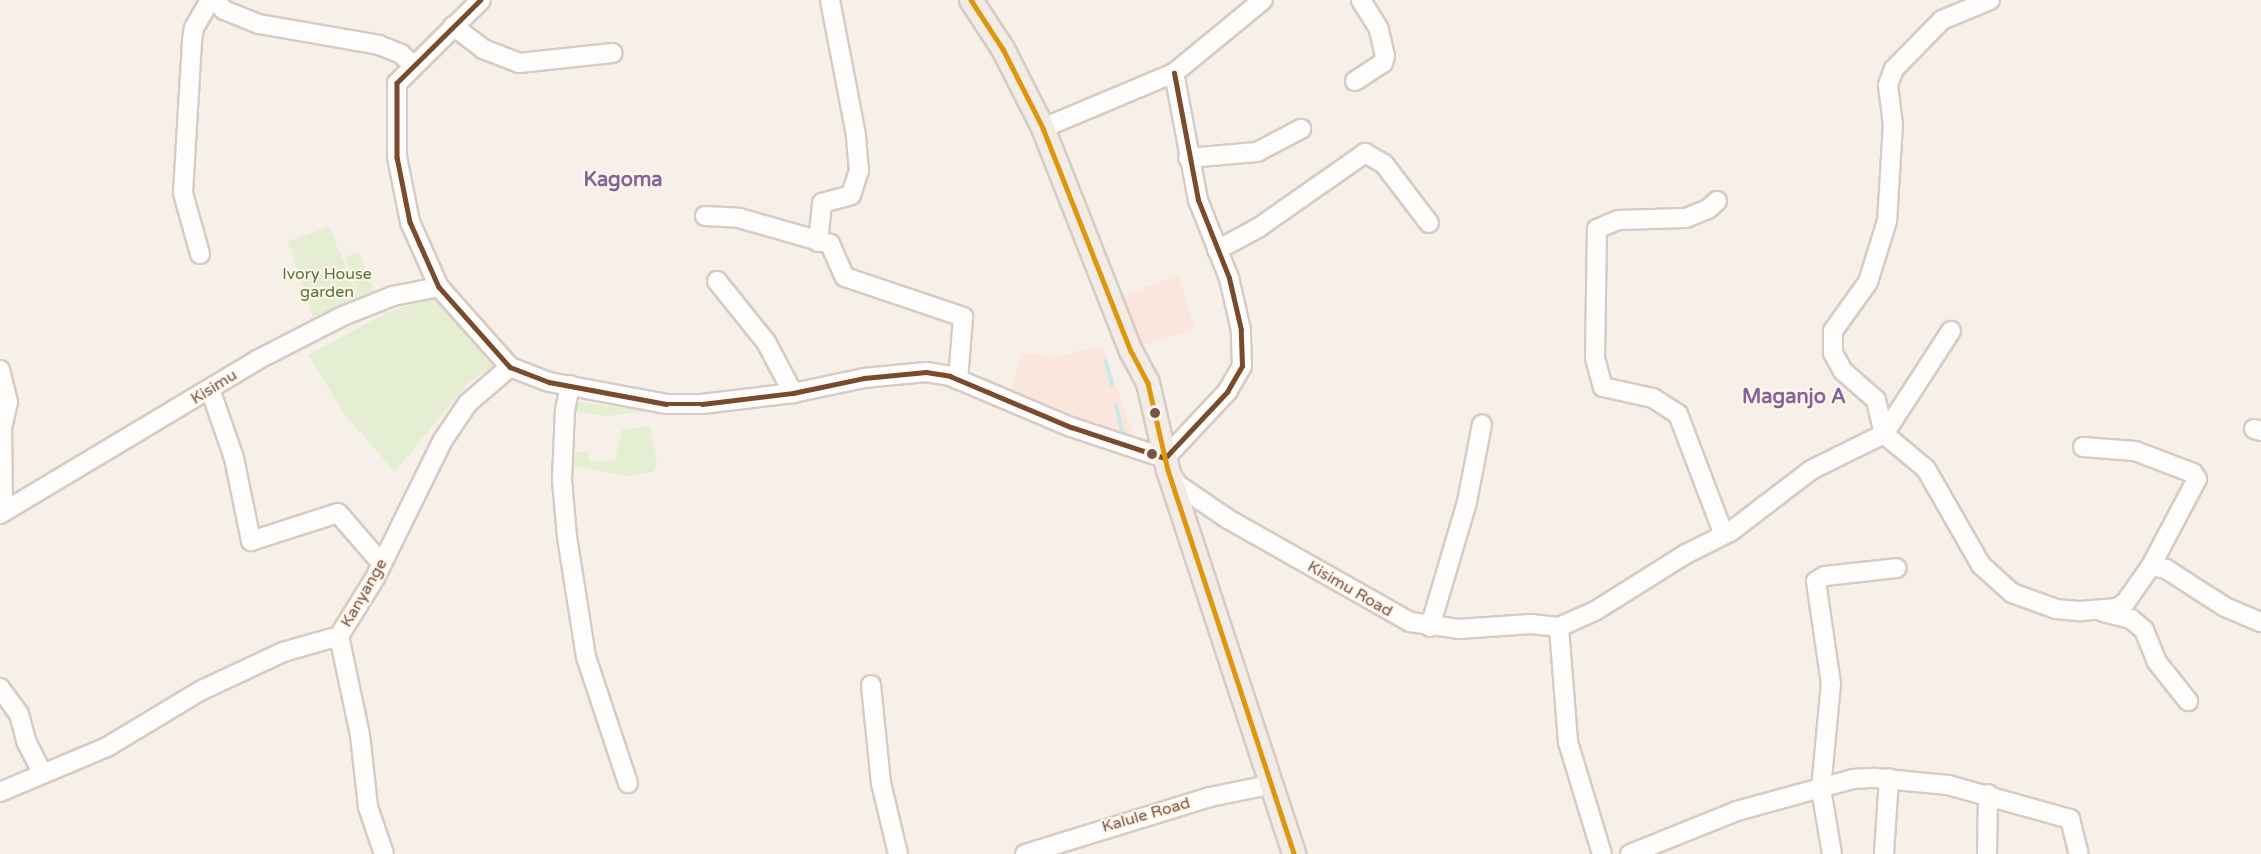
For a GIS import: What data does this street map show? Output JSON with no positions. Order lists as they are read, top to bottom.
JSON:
{
  "streets": {
    "street": [
      "Kisimu",
      "Kisimu Road",
      "Kanyange",
      "Kalule Road"
    ]
  },
  "districts": ["Kagoma", "Maganjo A"],
  "parks": ["Ivory House garden"]
}
